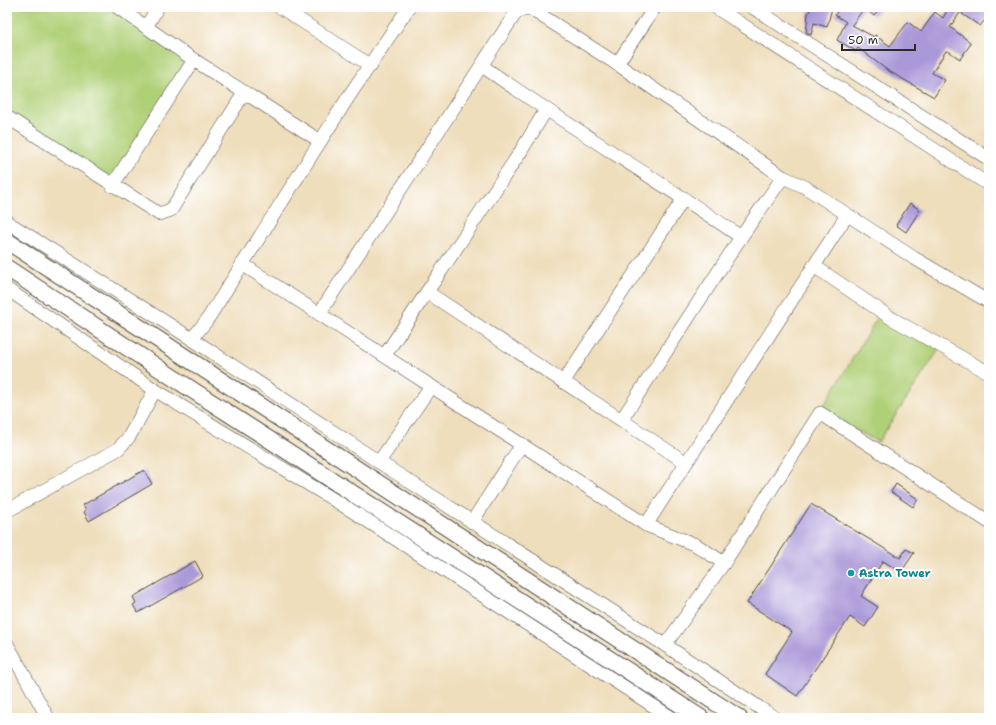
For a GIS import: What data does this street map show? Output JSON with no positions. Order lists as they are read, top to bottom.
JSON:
{
  "places": ["Astra Tower"],
  "scale_bar": "50 m"
}
